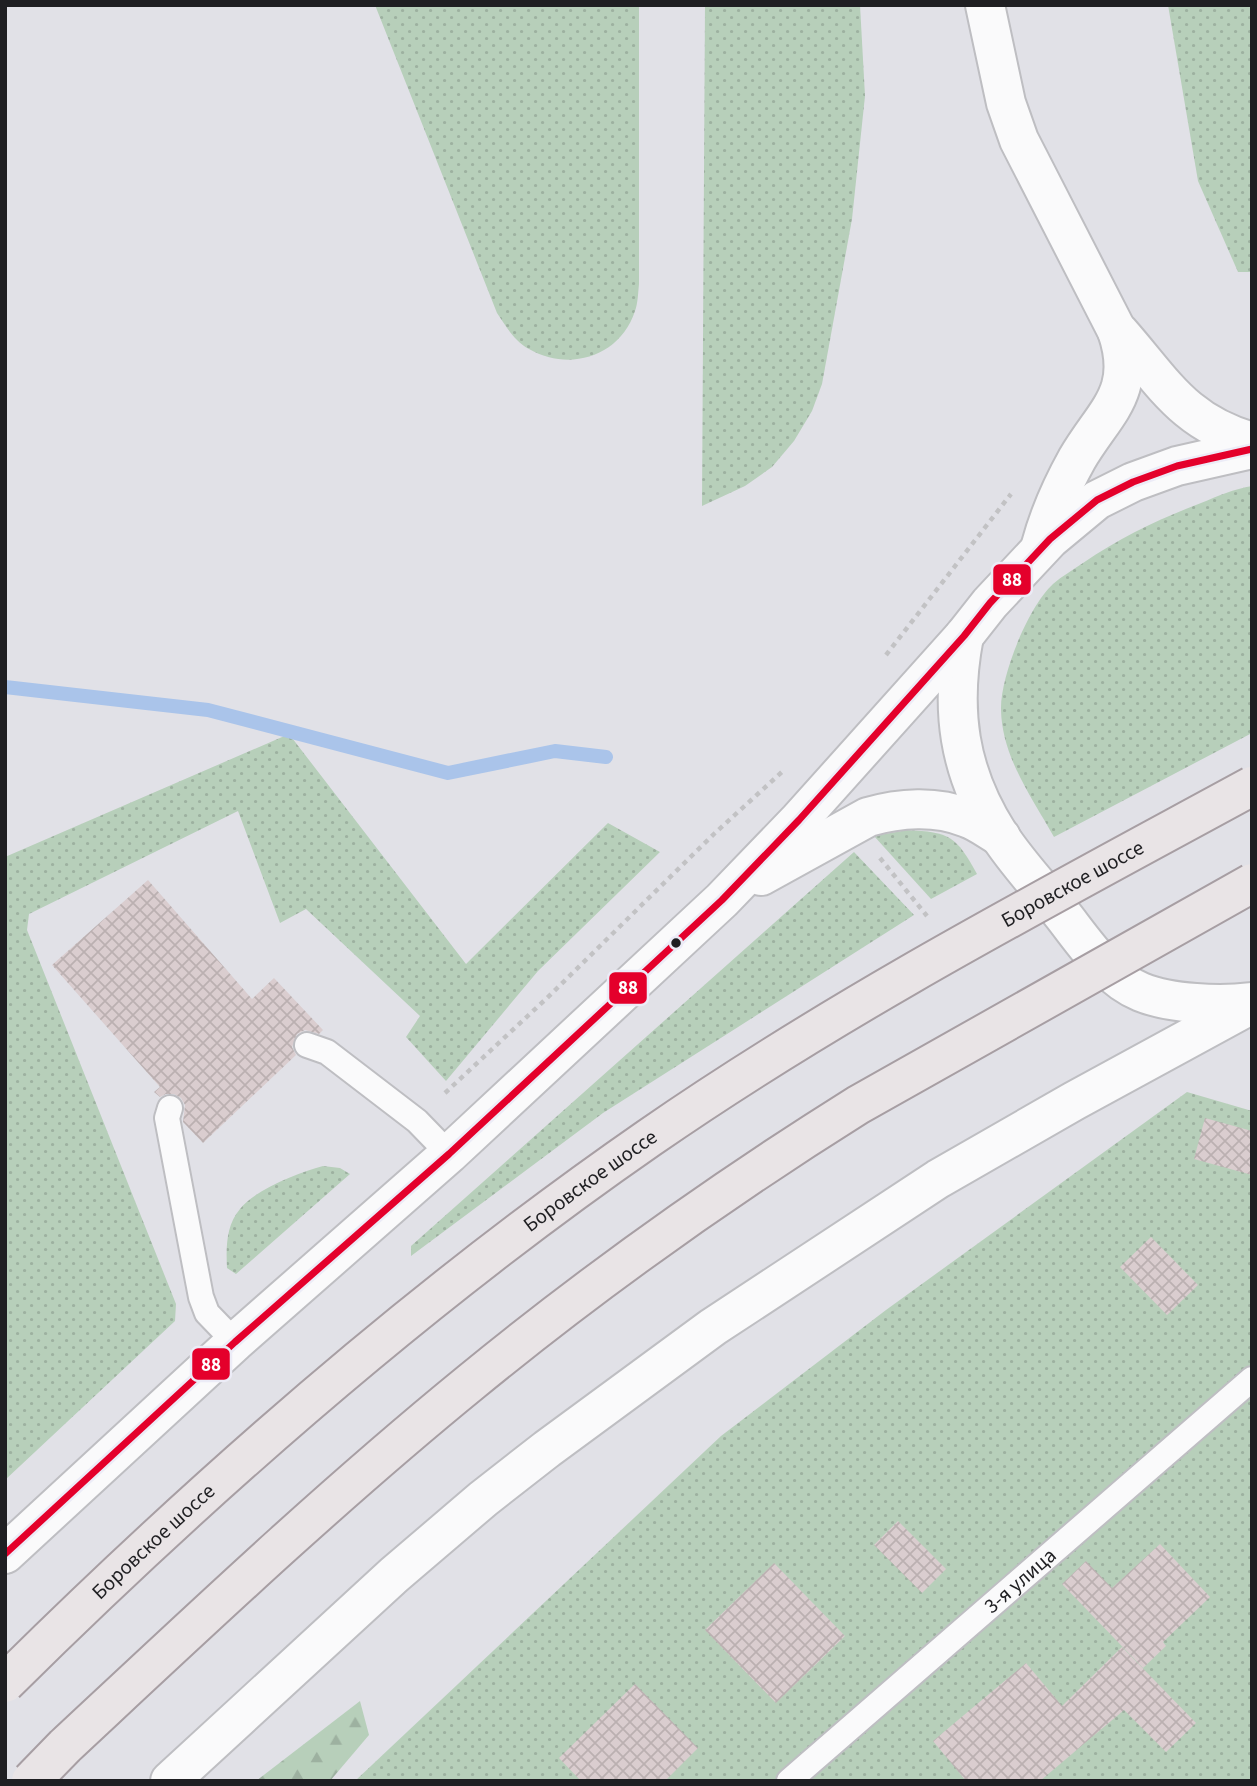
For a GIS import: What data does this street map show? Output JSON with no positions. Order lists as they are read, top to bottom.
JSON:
{
  "streets": {
    "main road": ["Боровское шоссе"],
    "lane": ["3-я улица"]
  },
  "lines": ["transit line 88"]
}
